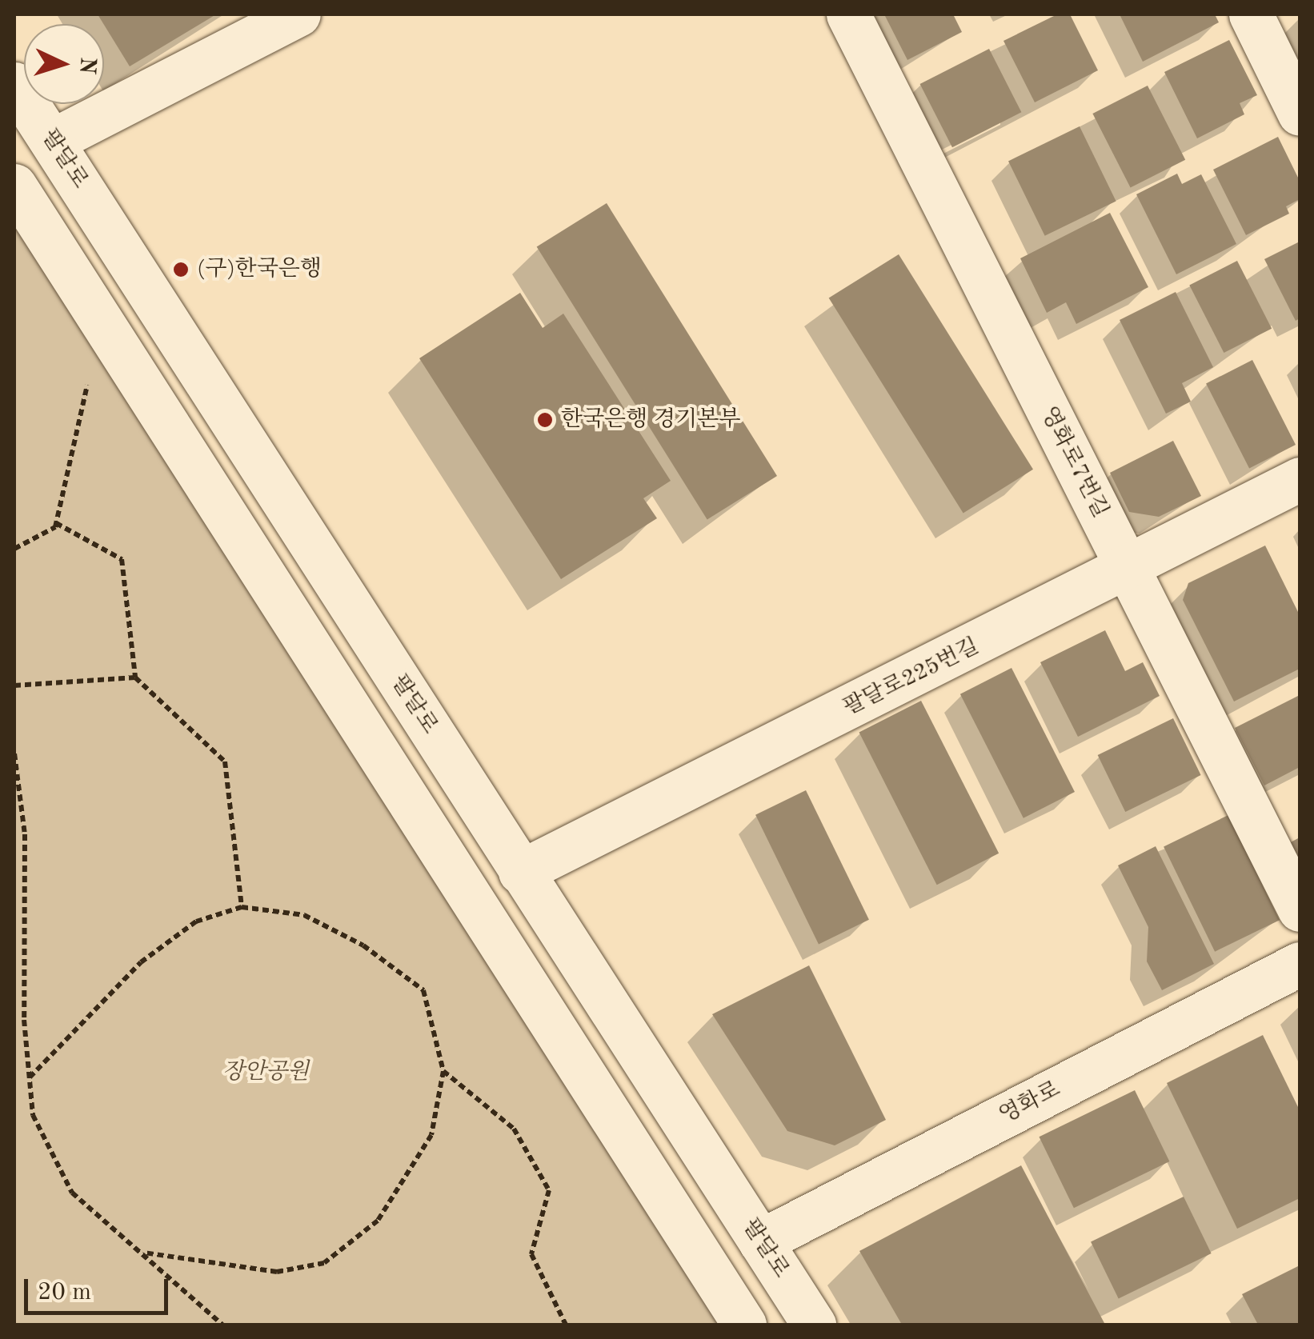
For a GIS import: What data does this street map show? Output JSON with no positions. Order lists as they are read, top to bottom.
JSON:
{
  "streets": {
    "street": [
      "팔달로",
      "영화로7번길",
      "팔달로225번길",
      "영화로"
    ]
  },
  "crossings": [
    ["팔달로", "팔달로225번길"],
    ["팔달로", "영화로"],
    ["영화로7번길", "팔달로225번길"]
  ],
  "parks": ["장안공원"],
  "places": ["(구)한국은행", "한국은행 경기본부"],
  "scale_bar": "20 m",
  "north": "right"
}
